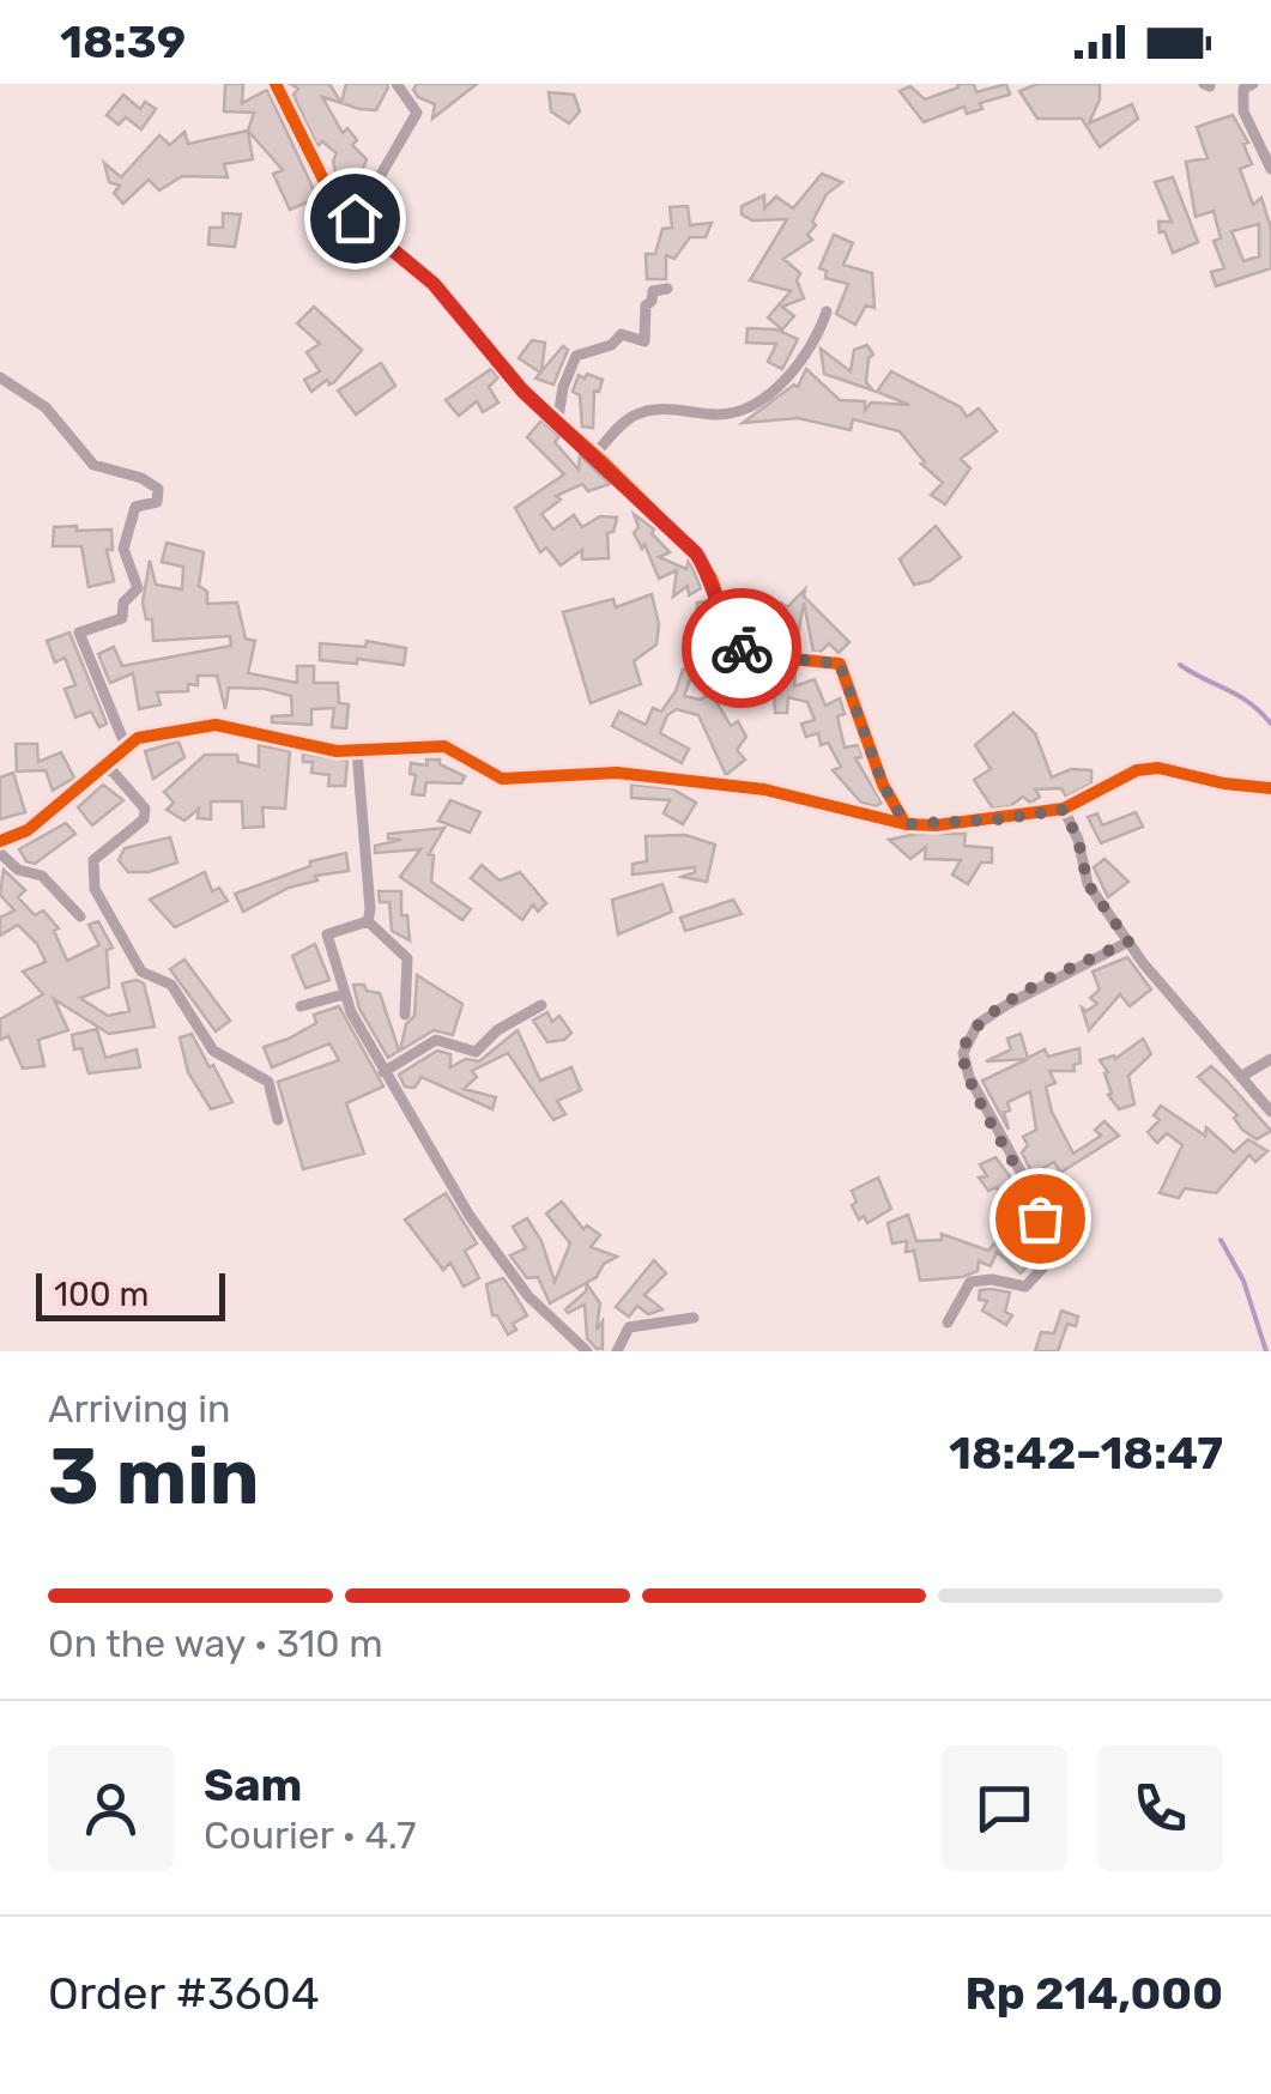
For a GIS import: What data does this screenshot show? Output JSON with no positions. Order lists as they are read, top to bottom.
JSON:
{
  "scale_bar": "100 m",
  "page": {
    "status": "18:39",
    "scale": "100 m",
    "heading": ["3 min", "Arriving in", "18:42–18:47"],
    "panel": [
      "Sam",
      "Courier · 4.7",
      "Order #3604",
      "Rp 214,000"
    ],
    "bar": "On the way · 310 m"
  }
}
